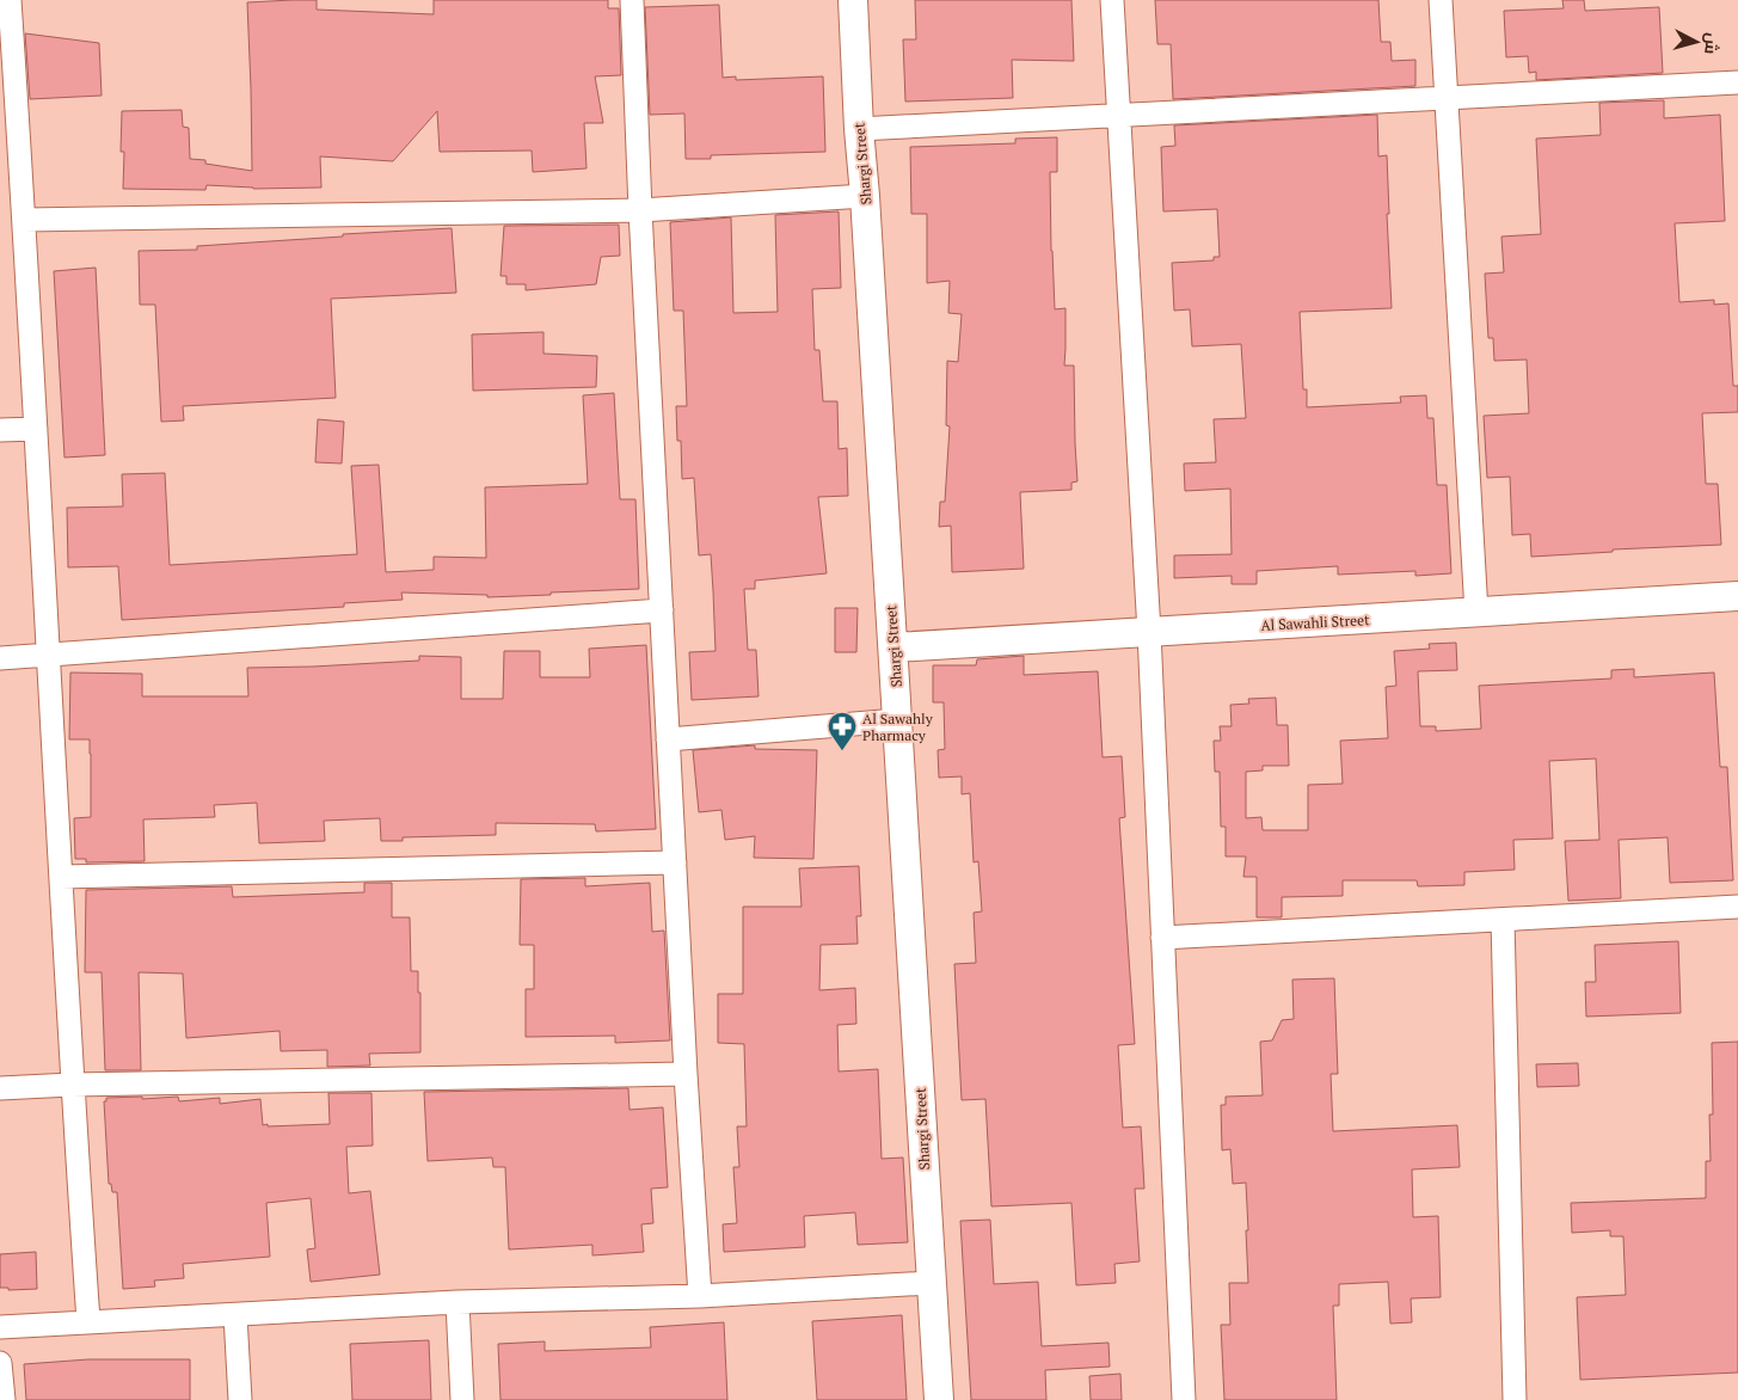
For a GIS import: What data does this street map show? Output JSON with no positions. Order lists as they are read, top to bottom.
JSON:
{
  "streets": {
    "street": ["Shargi Street", "Al Sawahli Street"]
  },
  "crossings": [
    ["Shargi Street", "Al Sawahli Street"]
  ],
  "places": {
    "pharmacy": ["Al Sawahly Pharmacy"]
  },
  "north": "right"
}
